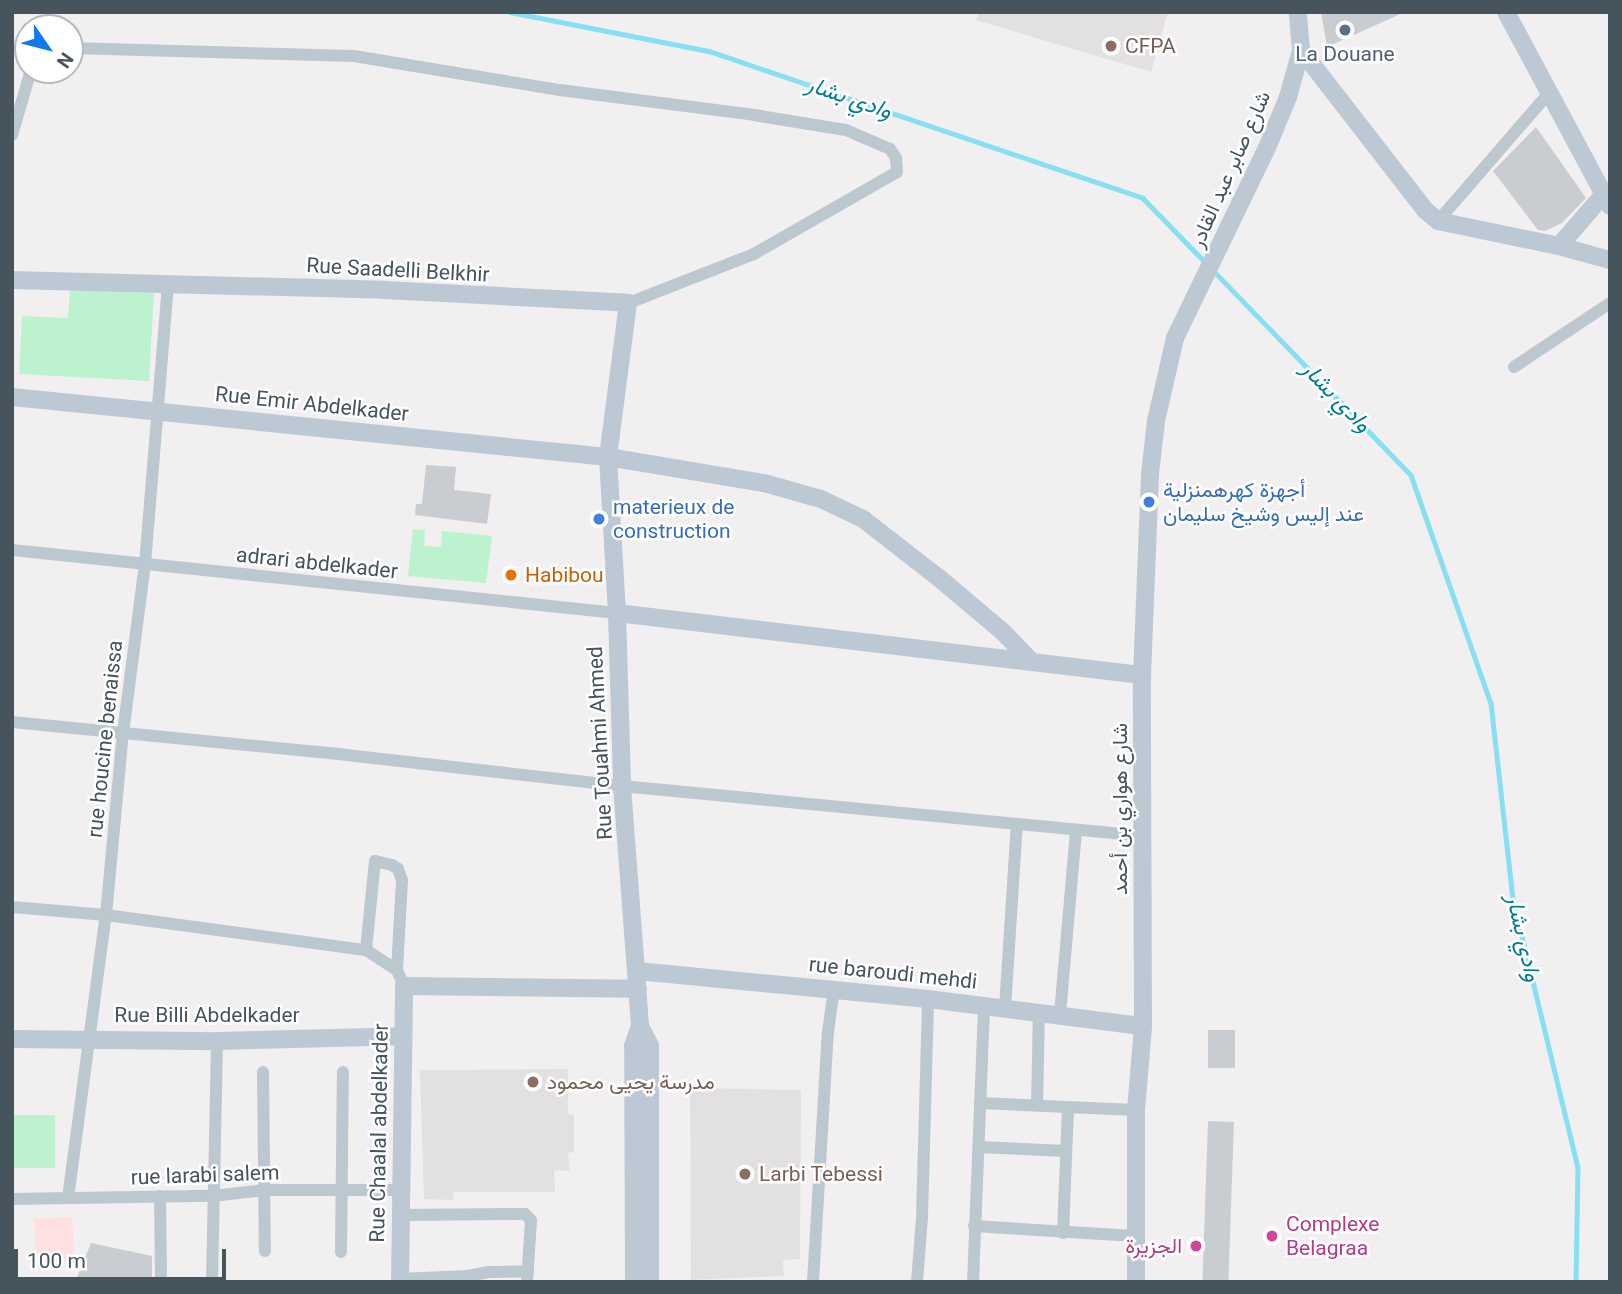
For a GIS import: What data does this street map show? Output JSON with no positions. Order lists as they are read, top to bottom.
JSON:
{
  "streets": {
    "street": [
      "شارع صابر عبد القادر",
      "Rue Saadelli Belkhir",
      "Rue Emir Abdelkader",
      "adrari abdelkader",
      "rue houcine benaissa",
      "Rue Touahmi Ahmed",
      "شارع هواري بن أحمد",
      "rue baroudi mehdi",
      "Rue Billi Abdelkader",
      "Rue Chaalal abdelkader",
      "rue larabi salem"
    ]
  },
  "crossings": [
    ["شارع صابر عبد القادر", "شارع هواري بن أحمد"],
    ["Rue Saadelli Belkhir", "rue houcine benaissa"],
    ["Rue Emir Abdelkader", "rue houcine benaissa"],
    ["Rue Emir Abdelkader", "Rue Touahmi Ahmed"],
    ["adrari abdelkader", "rue houcine benaissa"],
    ["adrari abdelkader", "Rue Touahmi Ahmed"],
    ["rue houcine benaissa", "Rue Billi Abdelkader"],
    ["rue houcine benaissa", "rue larabi salem"],
    ["Rue Touahmi Ahmed", "rue baroudi mehdi"],
    ["شارع هواري بن أحمد", "rue baroudi mehdi"],
    ["rue baroudi mehdi", "Rue Chaalal abdelkader"],
    ["Rue Billi Abdelkader", "Rue Chaalal abdelkader"],
    ["Rue Chaalal abdelkader", "rue larabi salem"]
  ],
  "water": ["وادي بشار"],
  "places": [
    "La Douane",
    "CFPA",
    "أجهزة كهرهمنزلية عند إليس وشيخ سليمان",
    "materieux de construction",
    "Habibou",
    "مدرسة يحيى محمود",
    "Larbi Tebessi",
    "Complexe Belagraa",
    "الجزيرة"
  ],
  "scale_bar": "100 m",
  "north": "bottom right"
}
